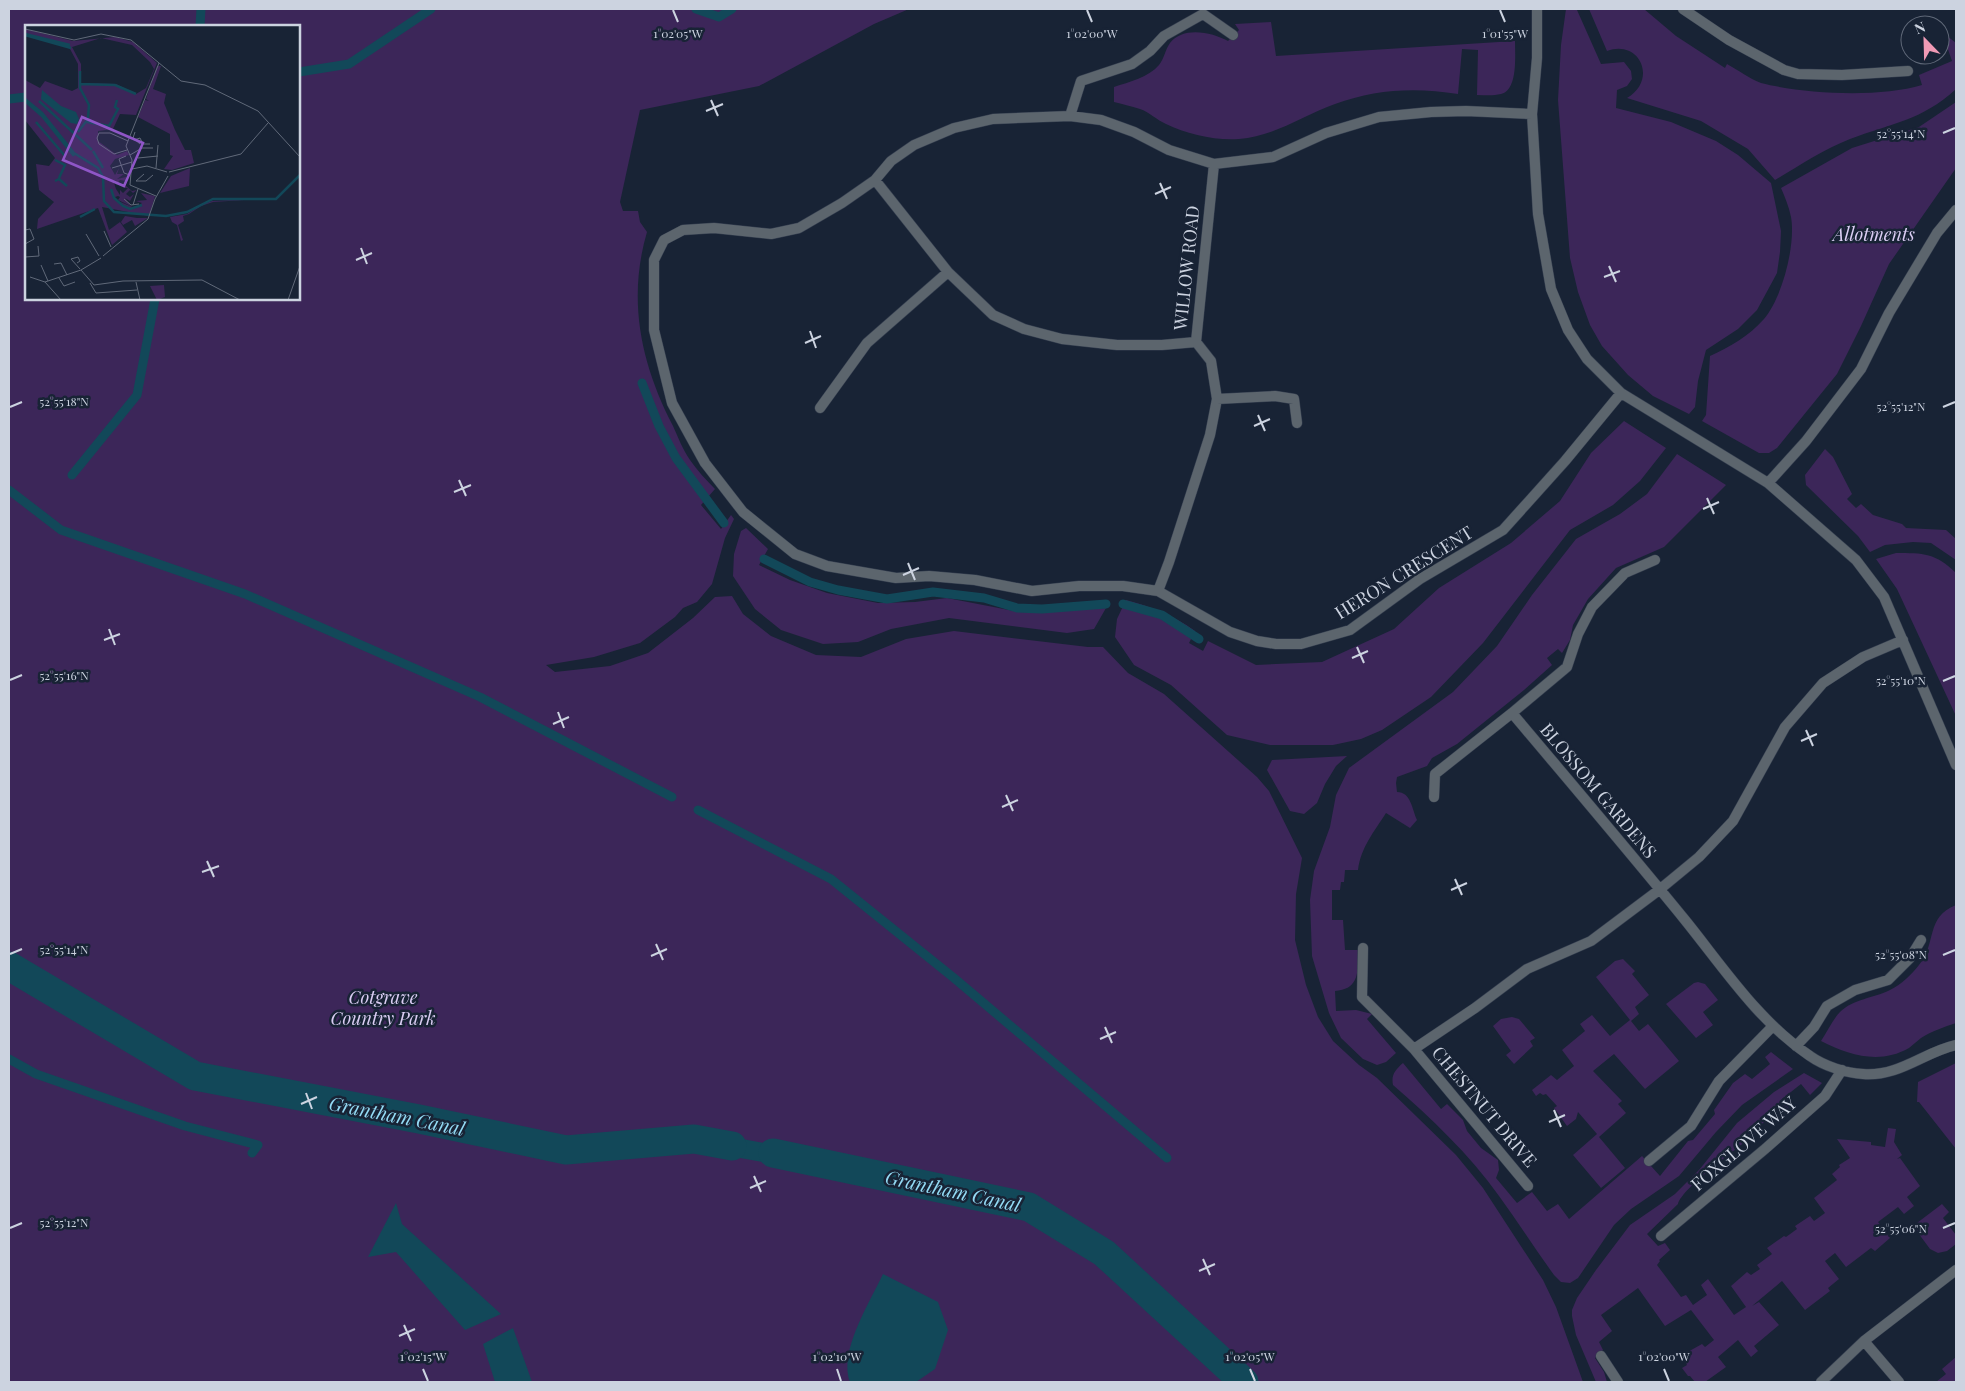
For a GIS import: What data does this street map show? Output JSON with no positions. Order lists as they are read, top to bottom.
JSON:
{
  "streets": {
    "street": [
      "WILLOW ROAD",
      "HERON CRESCENT",
      "BLOSSOM GARDENS",
      "CHESTNUT DRIVE",
      "FOXGLOVE WAY"
    ]
  },
  "crossings": [
    ["WILLOW ROAD", "HERON CRESCENT"],
    ["BLOSSOM GARDENS", "CHESTNUT DRIVE"]
  ],
  "water": ["Grantham Canal"],
  "parks": ["Allotments", "Cotgrave Country Park"],
  "north": "top left",
  "coordinates": [
    "1°02'05\"W",
    "1°02'00\"W",
    "1°01'55\"W",
    "52°55'14\"N",
    "52°55'18\"N",
    "52°55'12\"N",
    "52°55'16\"N",
    "52°55'10\"N",
    "52°55'08\"N",
    "52°55'06\"N",
    "1°02'15\"W",
    "1°02'10\"W"
  ]
}
